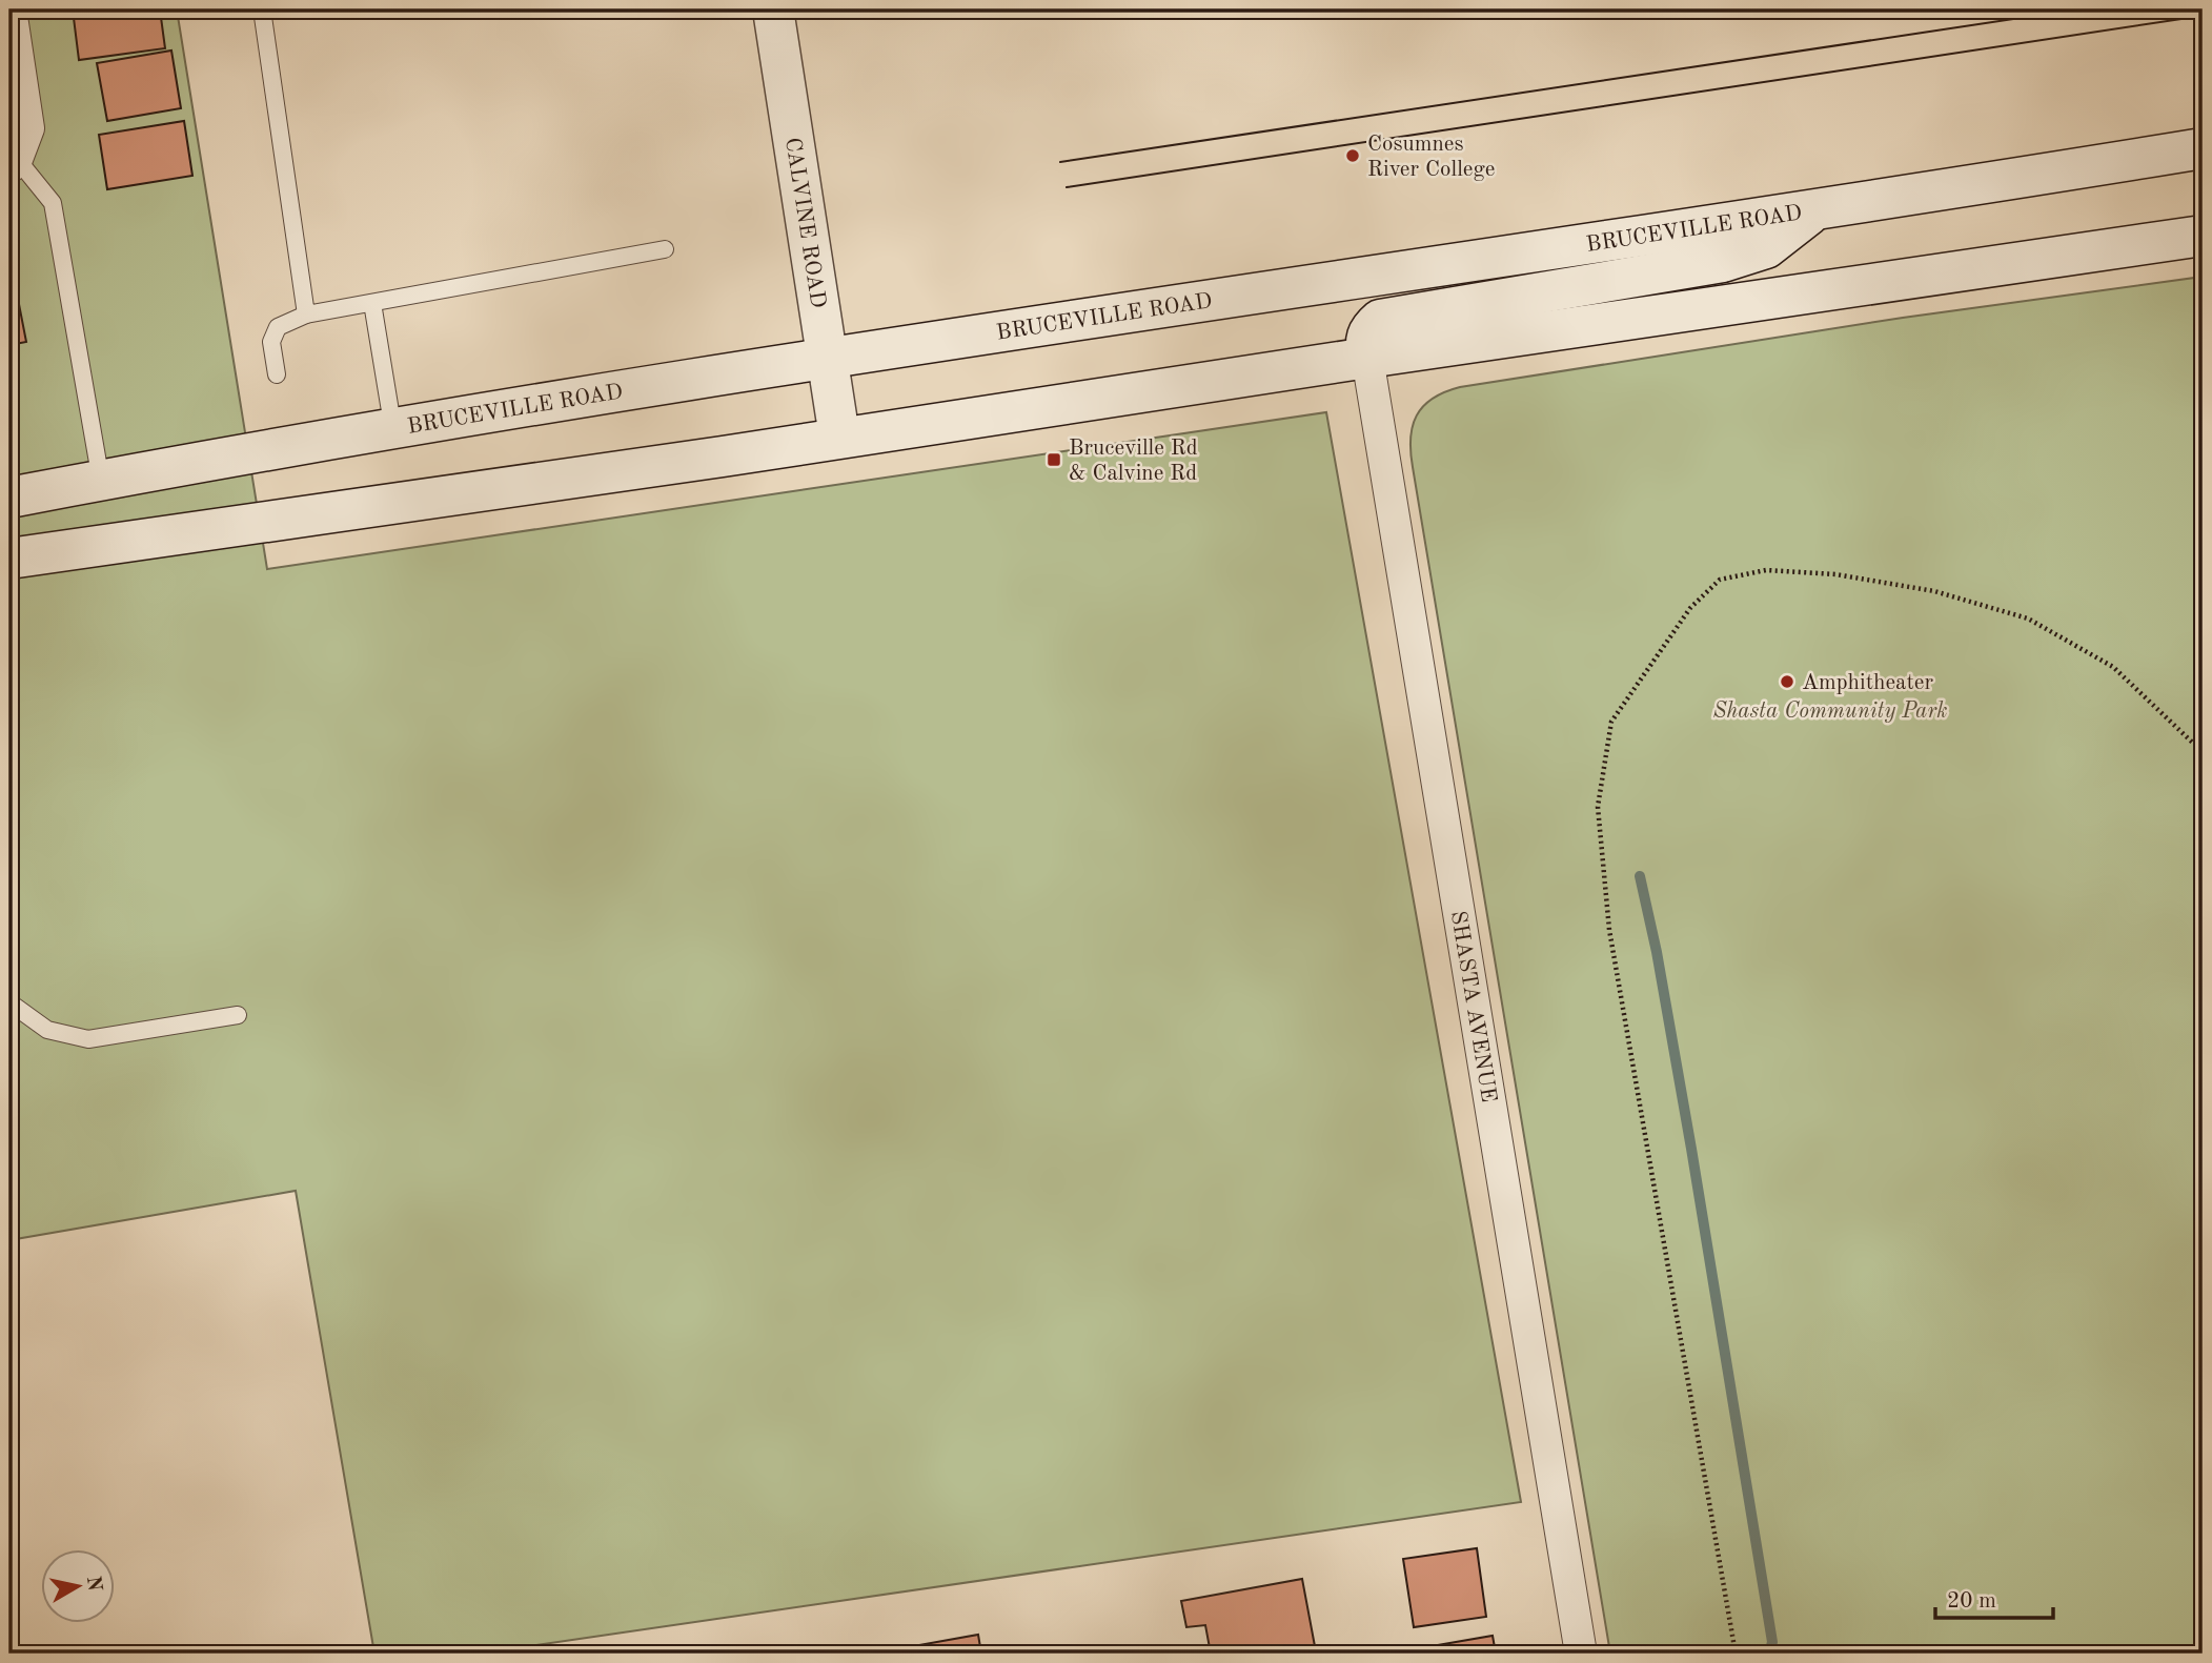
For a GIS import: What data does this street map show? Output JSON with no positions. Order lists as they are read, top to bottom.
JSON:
{
  "streets": {
    "main road": ["CALVINE ROAD", "BRUCEVILLE ROAD"],
    "street": ["SHASTA AVENUE"]
  },
  "crossings": [
    ["CALVINE ROAD", "BRUCEVILLE ROAD"]
  ],
  "parks": ["Shasta Community Park"],
  "places": {
    "other": ["Cosumnes River College", "Amphitheater"],
    "transit": ["Bruceville Rd & Calvine Rd"]
  },
  "scale_bar": "20 m",
  "north": "right"
}
